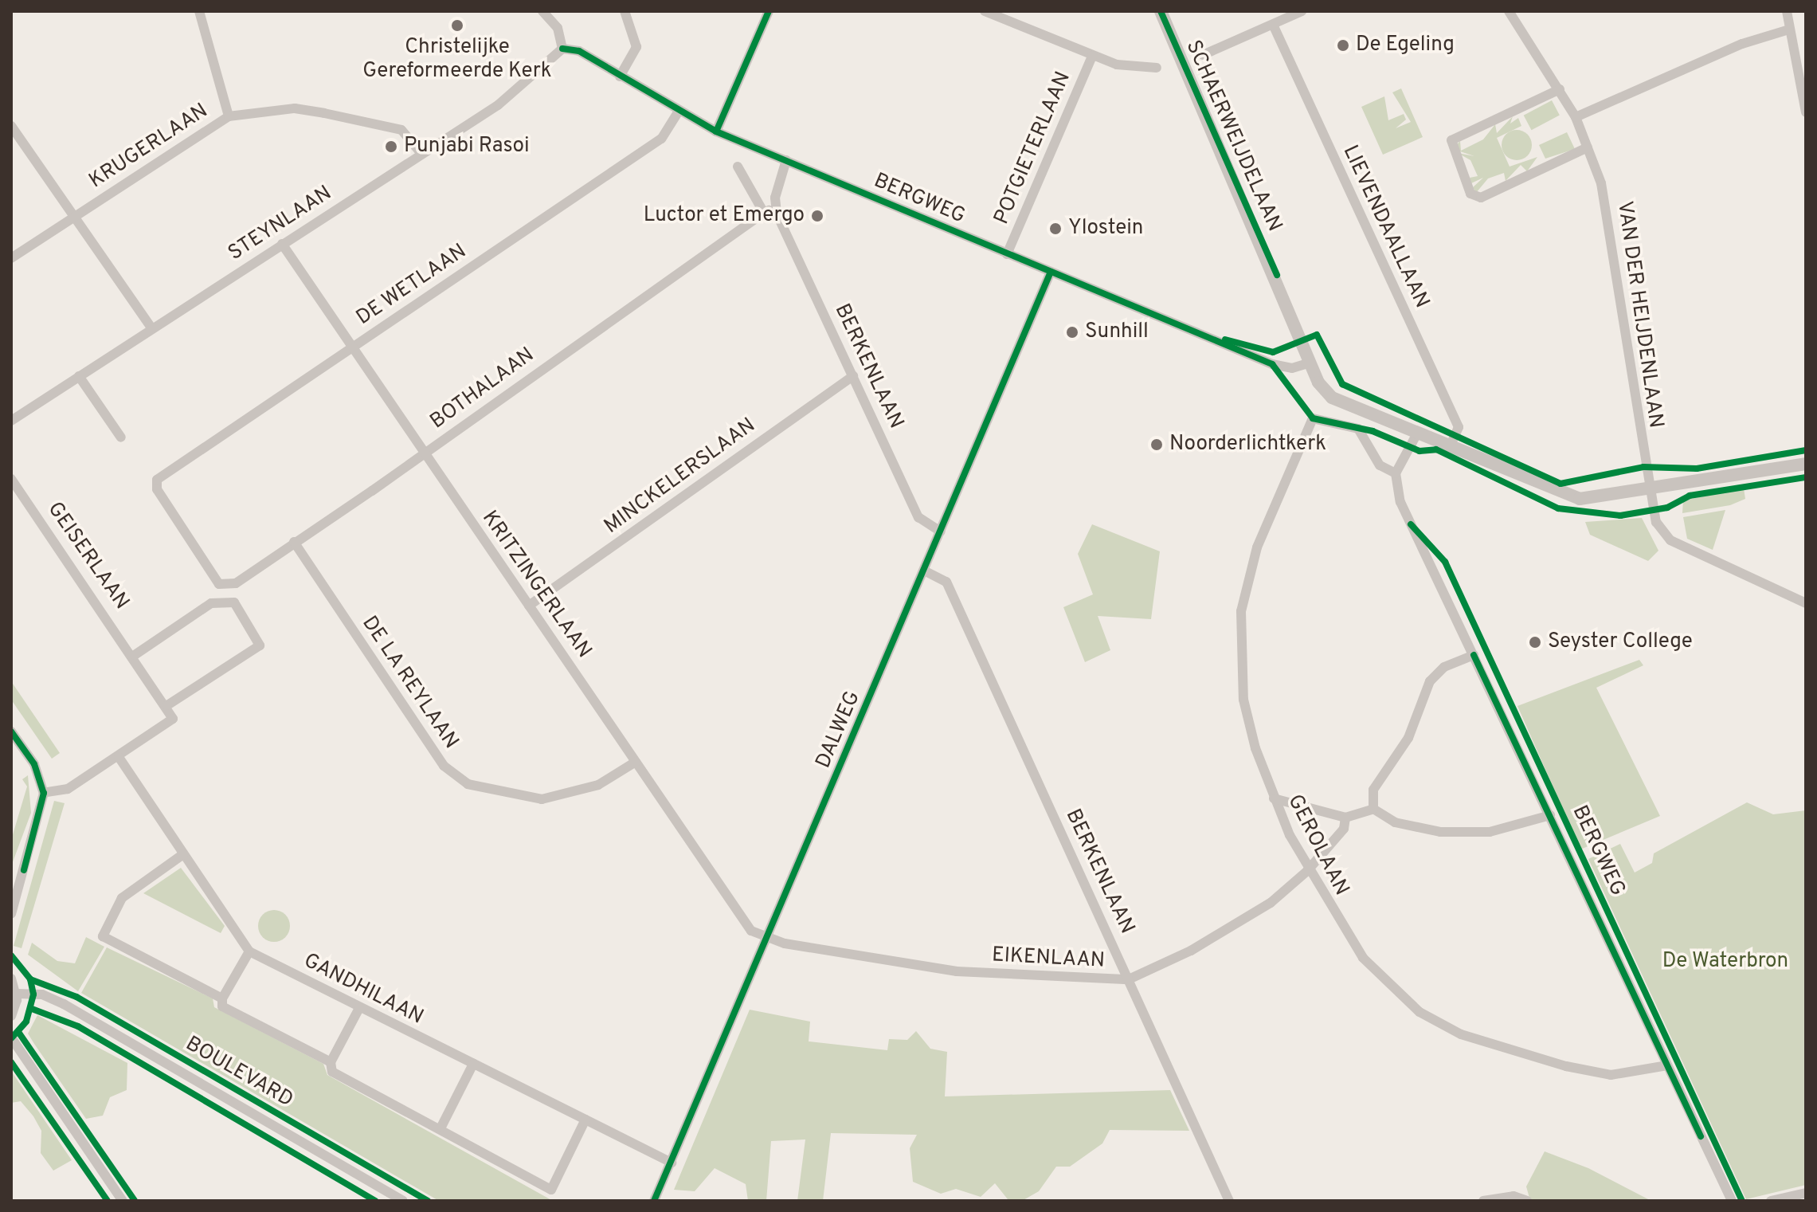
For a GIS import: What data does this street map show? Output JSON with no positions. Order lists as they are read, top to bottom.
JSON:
{
  "streets": {
    "street": [
      "SCHAERWEIJDELAAN",
      "KRUGERLAAN",
      "POTGIETERLAAN",
      "BERGWEG",
      "STEYNLAAN",
      "LIEVENDAALLAAN",
      "DE WETLAAN",
      "VAN DER HEIJDENLAAN",
      "BERKENLAAN",
      "BOTHALAAN",
      "MINCKELERSLAAN",
      "GEISERLAAN",
      "KRITZINGERLAAN",
      "DE LA REYLAAN",
      "DALWEG",
      "GEROLAAN",
      "EIKENLAAN",
      "GANDHILAAN",
      "BOULEVARD"
    ]
  },
  "crossings": [
    ["SCHAERWEIJDELAAN", "BERGWEG"],
    ["SCHAERWEIJDELAAN", "LIEVENDAALLAAN"],
    ["SCHAERWEIJDELAAN", "VAN DER HEIJDENLAAN"],
    ["KRUGERLAAN", "STEYNLAAN"],
    ["POTGIETERLAAN", "BERGWEG"],
    ["BERGWEG", "STEYNLAAN"],
    ["BERGWEG", "DE WETLAAN"],
    ["BERGWEG", "DALWEG"],
    ["BERGWEG", "GEROLAAN"],
    ["STEYNLAAN", "KRITZINGERLAAN"],
    ["DE WETLAAN", "BOTHALAAN"],
    ["DE WETLAAN", "KRITZINGERLAAN"],
    ["BERKENLAAN", "MINCKELERSLAAN"],
    ["BERKENLAAN", "DALWEG"],
    ["BERKENLAAN", "EIKENLAAN"],
    ["BOTHALAAN", "KRITZINGERLAAN"],
    ["BOTHALAAN", "DE LA REYLAAN"],
    ["MINCKELERSLAAN", "KRITZINGERLAAN"],
    ["KRITZINGERLAAN", "DE LA REYLAAN"],
    ["KRITZINGERLAAN", "DALWEG"],
    ["KRITZINGERLAAN", "EIKENLAAN"],
    ["DALWEG", "EIKENLAAN"],
    ["DALWEG", "GANDHILAAN"],
    ["GEROLAAN", "EIKENLAAN"]
  ],
  "parks": ["De Waterbron"],
  "places": [
    "Christelijke Gereformeerde Kerk",
    "De Egeling",
    "Punjabi Rasoi",
    "Luctor et Emergo",
    "Ylostein",
    "Sunhill",
    "Noorderlichtkerk",
    "Seyster College"
  ]
}
